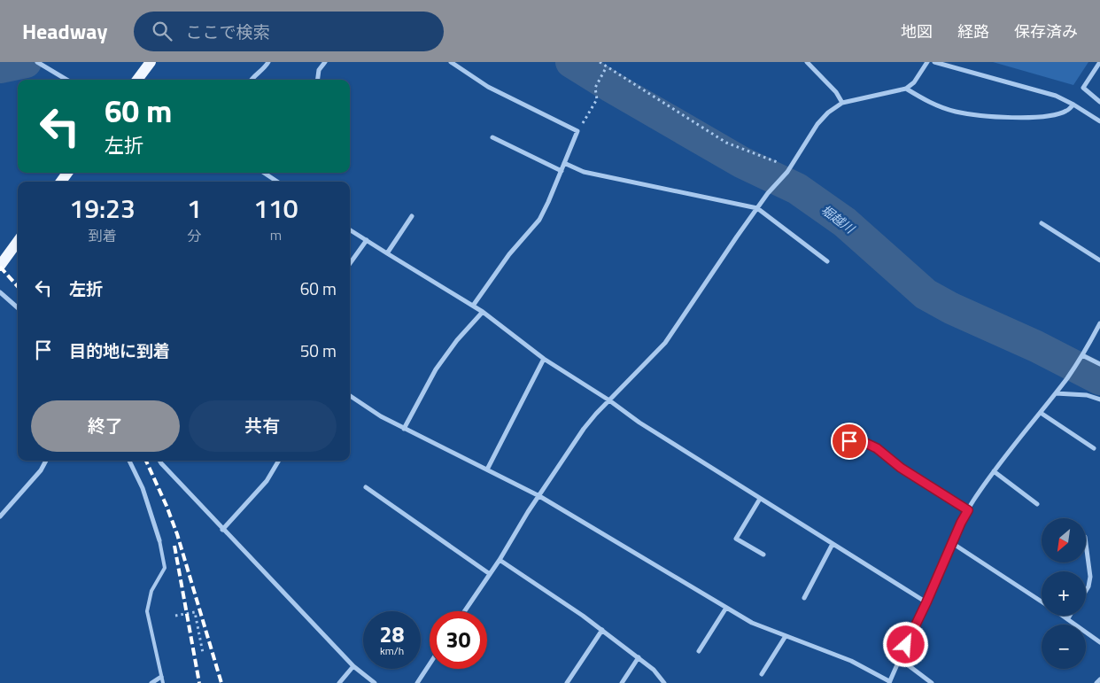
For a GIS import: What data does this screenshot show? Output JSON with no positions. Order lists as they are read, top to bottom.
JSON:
{
  "water": ["堀越川"],
  "north": "bottom left",
  "page": {
    "header": "Headway",
    "search": "ここで検索",
    "nav": ["地図", "経路", "保存済み"],
    "turn": ["60 m", "左折"],
    "eta": [
      "19:23",
      "到着",
      "1",
      "分",
      "110",
      "m"
    ],
    "list": [
      {
        "name": "左折",
        "value": "60 m"
      },
      {
        "name": "目的地に到着",
        "value": "50 m"
      }
    ],
    "buttons": ["終了", "共有"],
    "map_buttons": ["+", "−"],
    "speed": "28 km/h",
    "limit": "30"
  }
}
